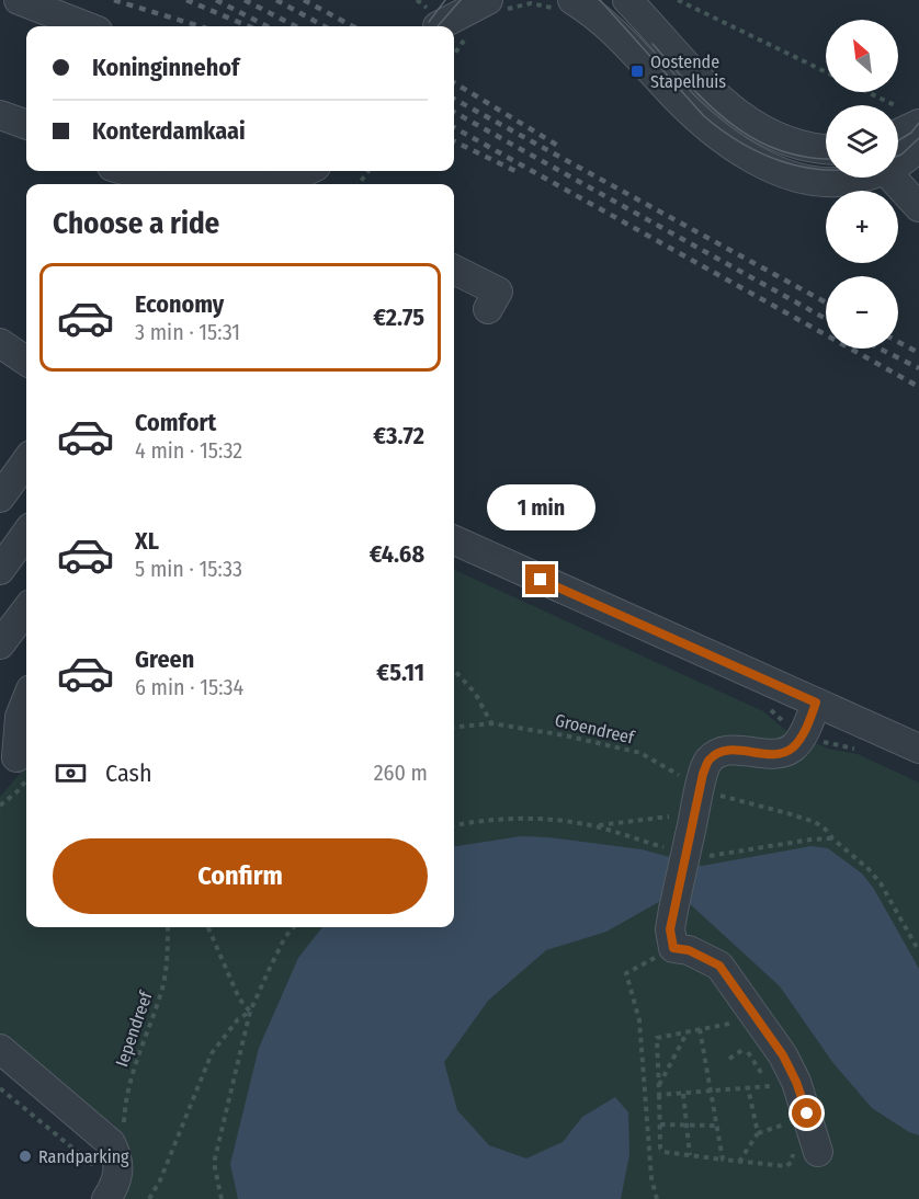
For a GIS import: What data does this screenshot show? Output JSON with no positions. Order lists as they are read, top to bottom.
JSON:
{
  "streets": {
    "path": ["Groendreef", "Iependreef"]
  },
  "places": {
    "transit": ["Oostende Stapelhuis"],
    "other": ["Randparking"]
  },
  "north": "top left",
  "page": {
    "map_buttons": ["+", "−"],
    "banner": ["Koninginnehof", "Konterdamkaai"],
    "heading": "Choose a ride",
    "list": [
      {
        "name": "Economy",
        "note": "3 min · 15:31",
        "value": "€2.75"
      },
      {
        "name": "Comfort",
        "note": "4 min · 15:32",
        "value": "€3.72"
      },
      {
        "name": "XL",
        "note": "5 min · 15:33",
        "value": "€4.68"
      },
      {
        "name": "Green",
        "note": "6 min · 15:34",
        "value": "€5.11"
      }
    ],
    "bubble": "1 min",
    "pay": ["Cash", "260 m"],
    "buttons": "Confirm"
  }
}
